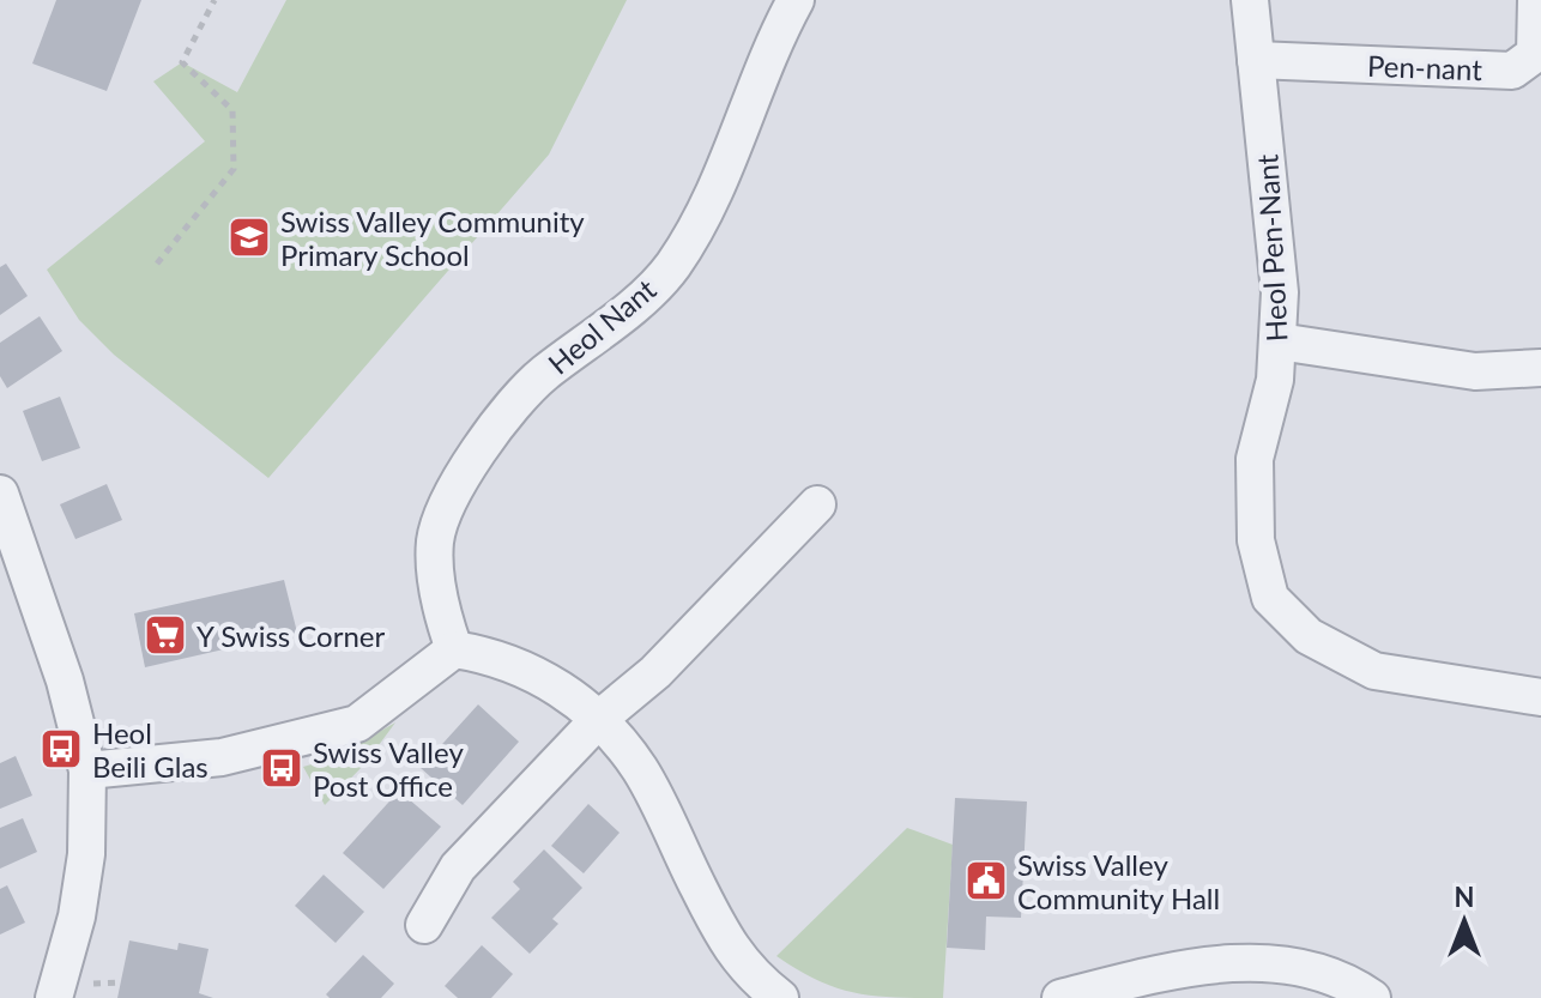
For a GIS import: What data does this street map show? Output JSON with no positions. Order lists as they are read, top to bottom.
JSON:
{
  "streets": {
    "street": ["Pen-nant", "Heol Pen-Nant", "Heol Nant"]
  },
  "crossings": [
    ["Pen-nant", "Heol Pen-Nant"]
  ],
  "places": {
    "school or university": ["Swiss Valley Community Primary School"],
    "supermarket": ["Y Swiss Corner"],
    "bus stop": ["Heol Beili Glas", "Swiss Valley Post Office"],
    "public building": ["Swiss Valley Community Hall"]
  },
  "north": "top"
}
